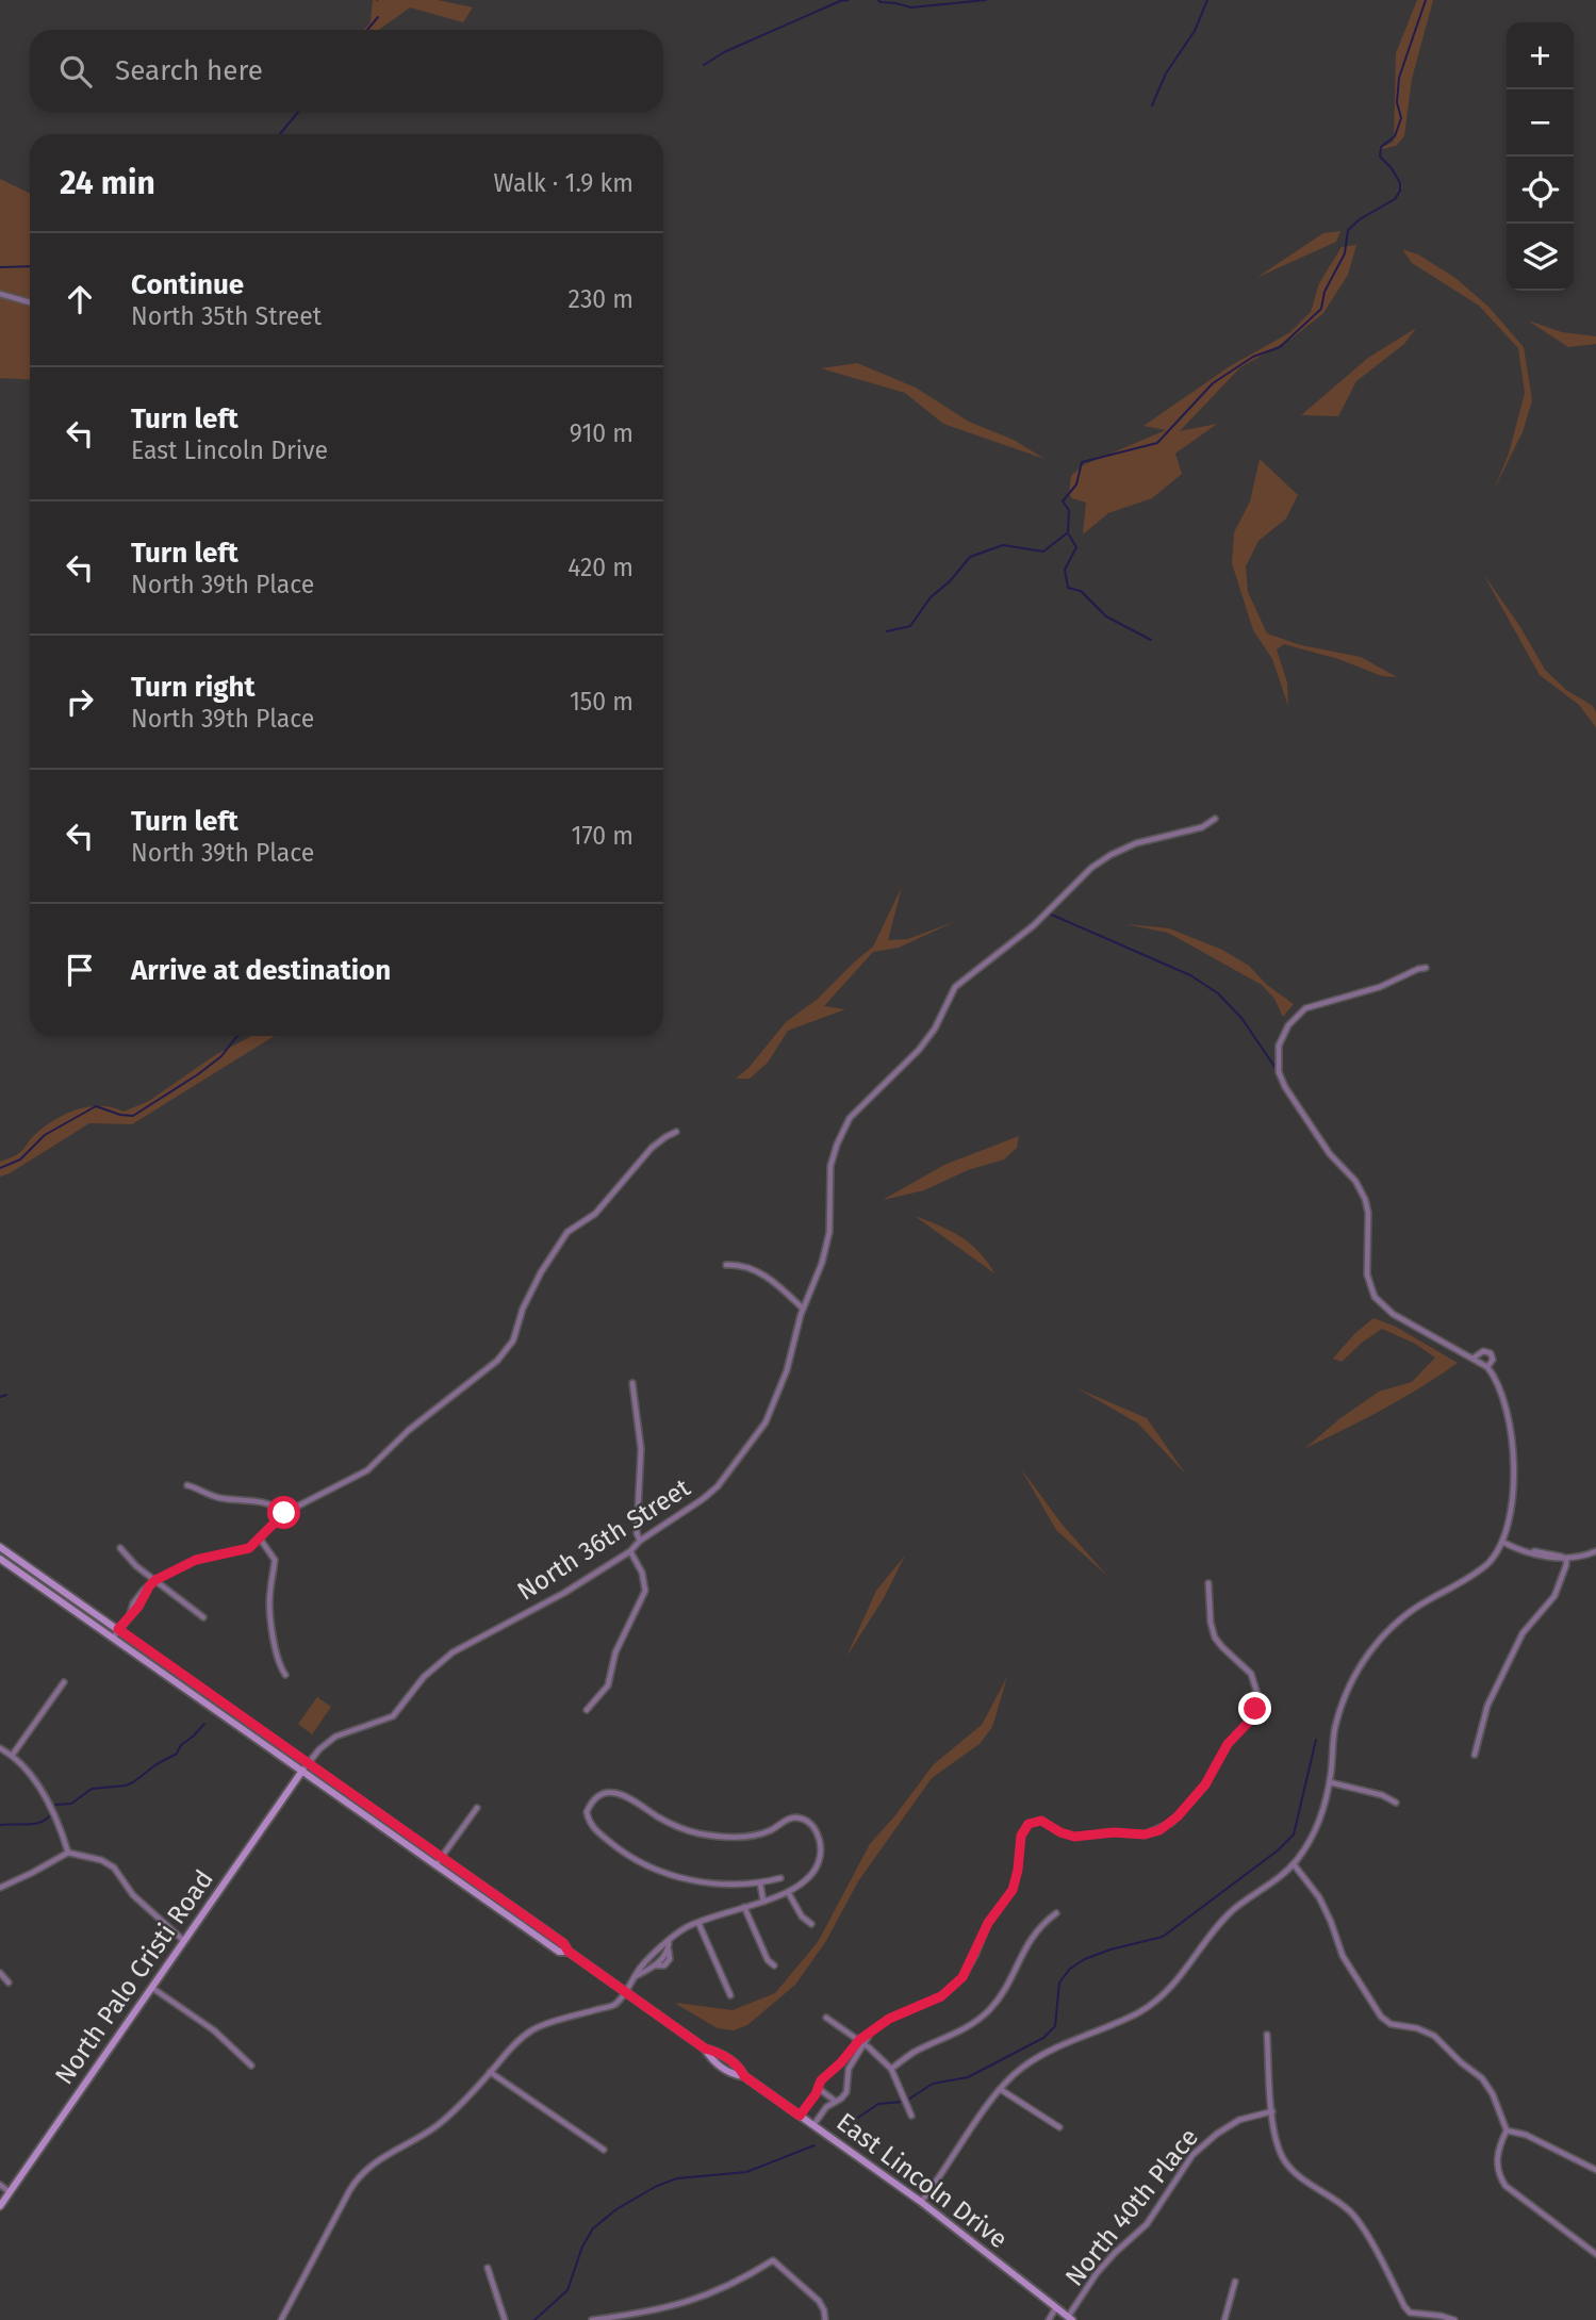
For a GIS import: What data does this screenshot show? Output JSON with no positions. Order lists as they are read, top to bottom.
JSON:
{
  "streets": {
    "main road": ["North Palo Cristi Road", "East Lincoln Drive"],
    "street": ["North 36th Street", "North 40th Place"]
  },
  "crossings": [
    ["North 36th Street", "North Palo Cristi Road"],
    ["North 36th Street", "East Lincoln Drive"],
    ["North Palo Cristi Road", "East Lincoln Drive"],
    ["East Lincoln Drive", "North 40th Place"]
  ],
  "page": {
    "map_buttons": ["+", "−"],
    "search": "Search here",
    "heading": ["24 min", "Walk · 1.9 km"],
    "list": [
      ["Continue", "North 35th Street", "230 m"],
      ["Turn left", "East Lincoln Drive", "910 m"],
      ["Turn left", "North 39th Place", "420 m"],
      ["Turn right", "North 39th Place", "150 m"],
      ["Turn left", "North 39th Place", "170 m"],
      "Arrive at destination"
    ]
  }
}
